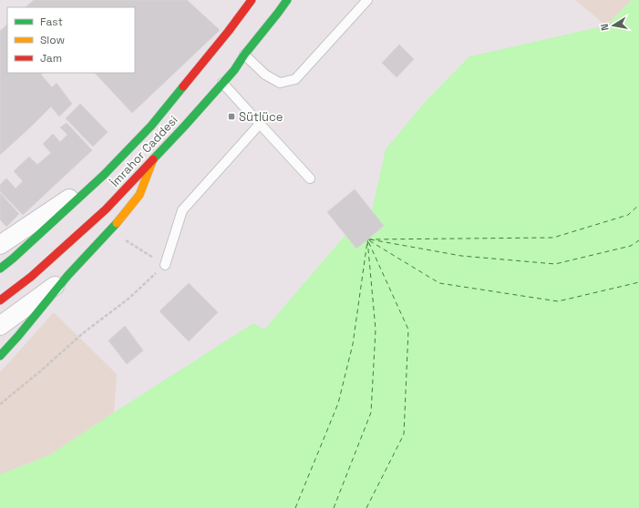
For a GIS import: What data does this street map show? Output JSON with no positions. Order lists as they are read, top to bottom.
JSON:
{
  "streets": {
    "main road": ["İmrahor Caddesi"]
  },
  "places": {
    "transit": ["Sütlüce"]
  },
  "legend": ["Fast", "Slow", "Jam"],
  "north": "left"
}
